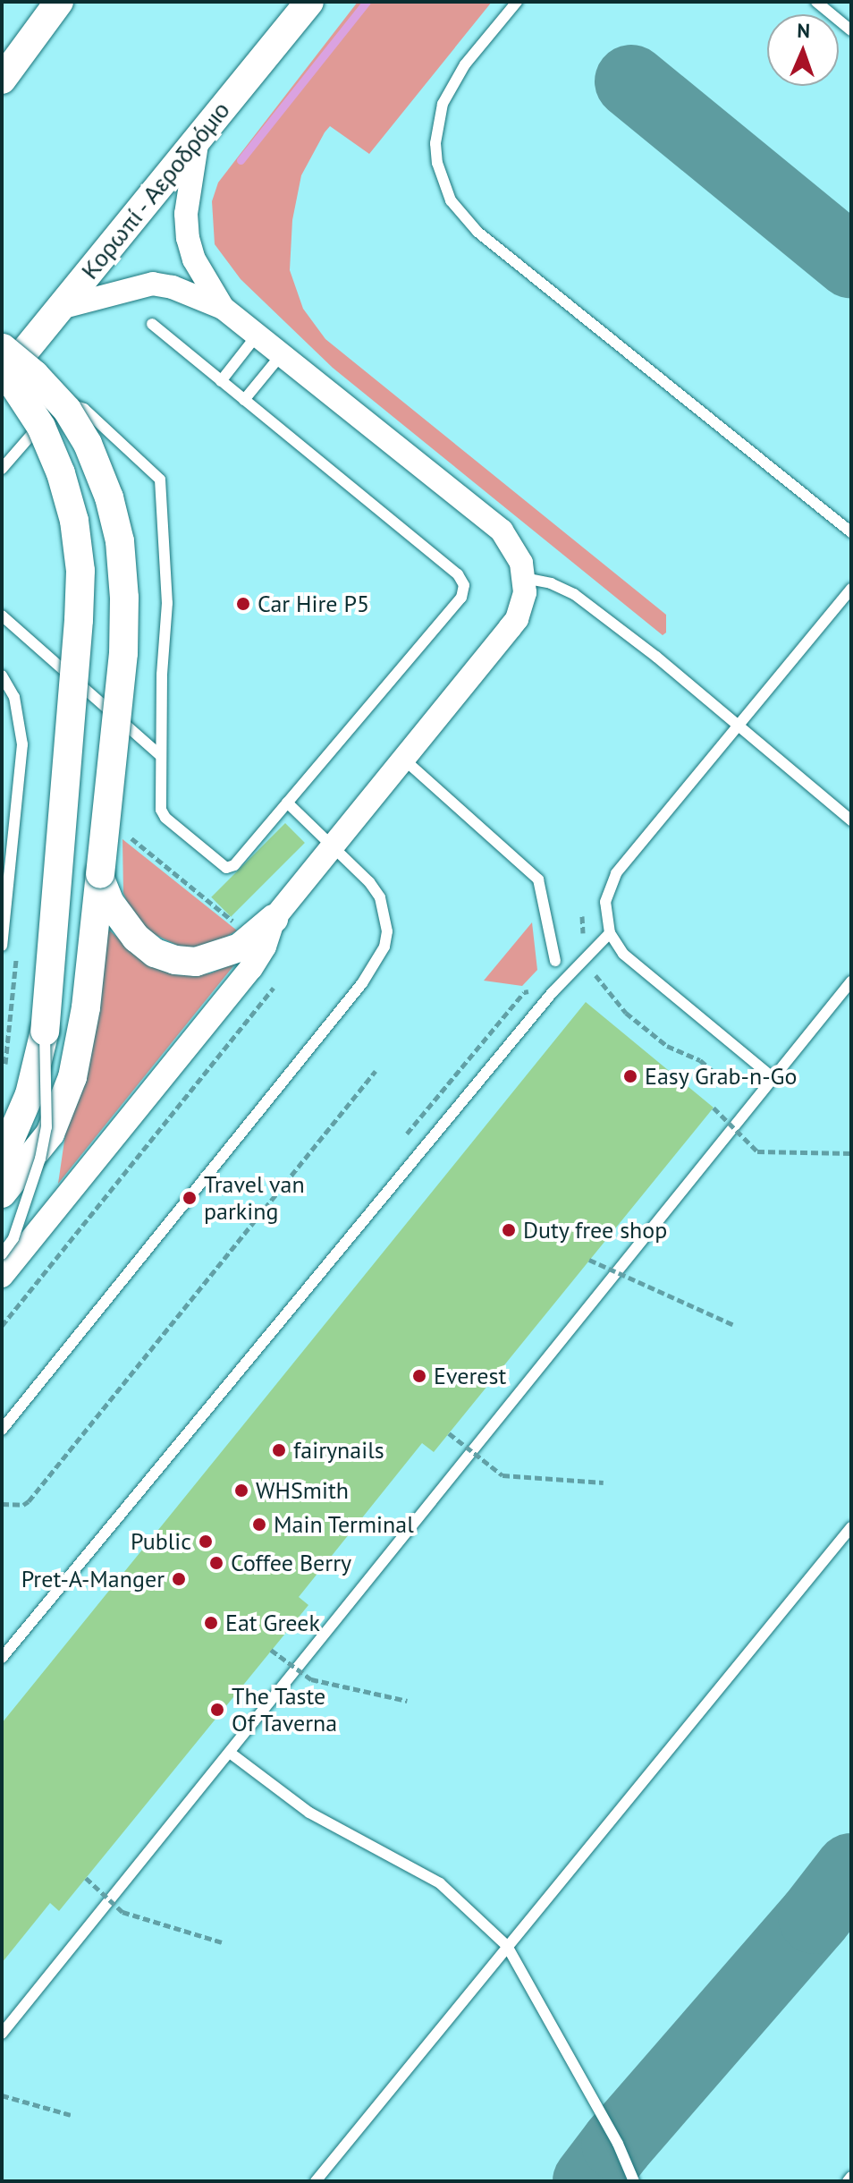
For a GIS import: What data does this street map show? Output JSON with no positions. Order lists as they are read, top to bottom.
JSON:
{
  "streets": {
    "street": ["Κορωπί - Αεροδρόμιο"]
  },
  "places": [
    "Car Hire P5",
    "Easy Grab-n-Go",
    "Travel van parking",
    "Duty free shop",
    "Everest",
    "fairynails",
    "WHSmith",
    "Main Terminal",
    "Public",
    "Coffee Berry",
    "Pret-A-Manger",
    "Eat Greek",
    "The Taste Of Taverna"
  ],
  "north": "top"
}
